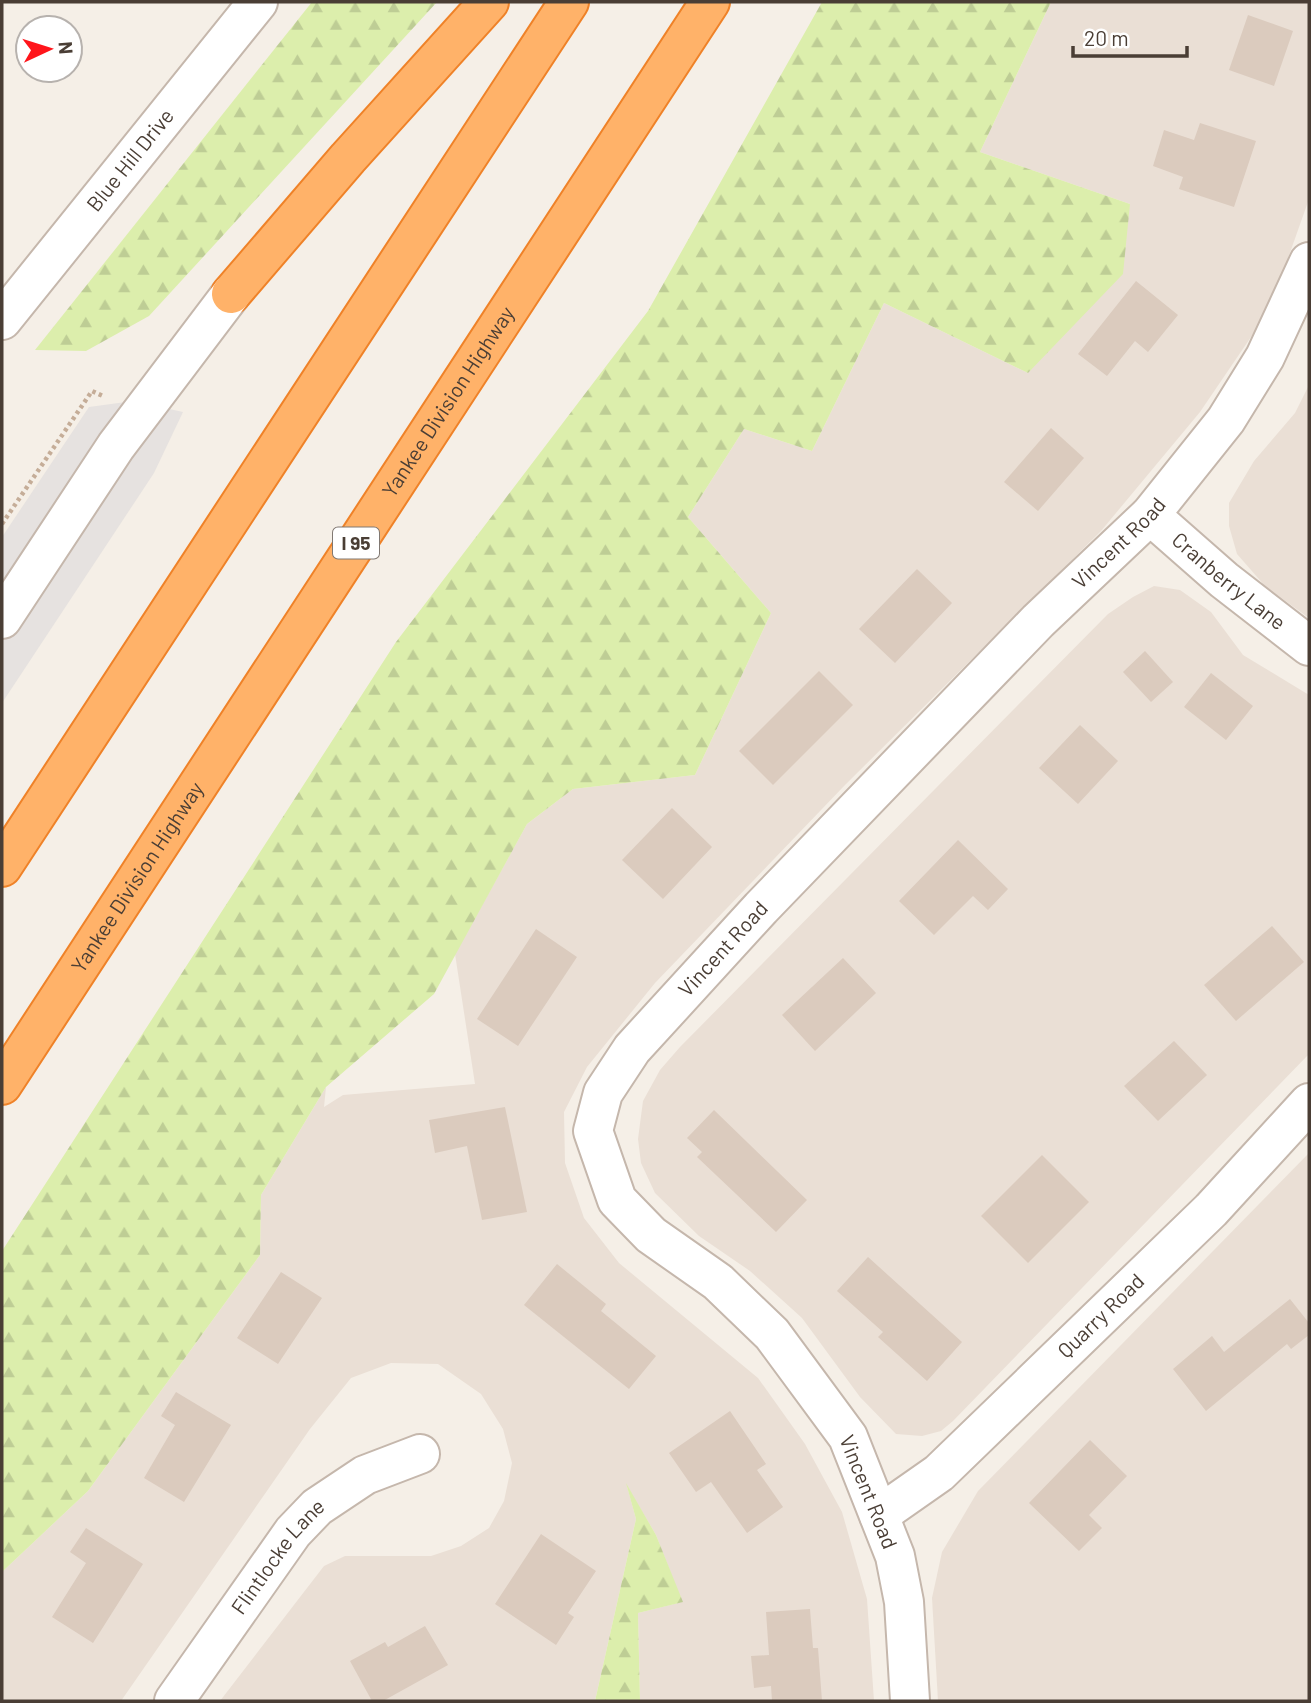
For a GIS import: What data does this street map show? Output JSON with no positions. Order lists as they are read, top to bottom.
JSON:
{
  "streets": {
    "highway": ["Yankee Division Highway", "I 95"],
    "street": [
      "Blue Hill Drive",
      "Vincent Road",
      "Cranberry Lane",
      "Quarry Road",
      "Flintlocke Lane"
    ]
  },
  "crossings": [
    ["Vincent Road", "Cranberry Lane"],
    ["Vincent Road", "Quarry Road"]
  ],
  "scale_bar": "20 m",
  "north": "right"
}
